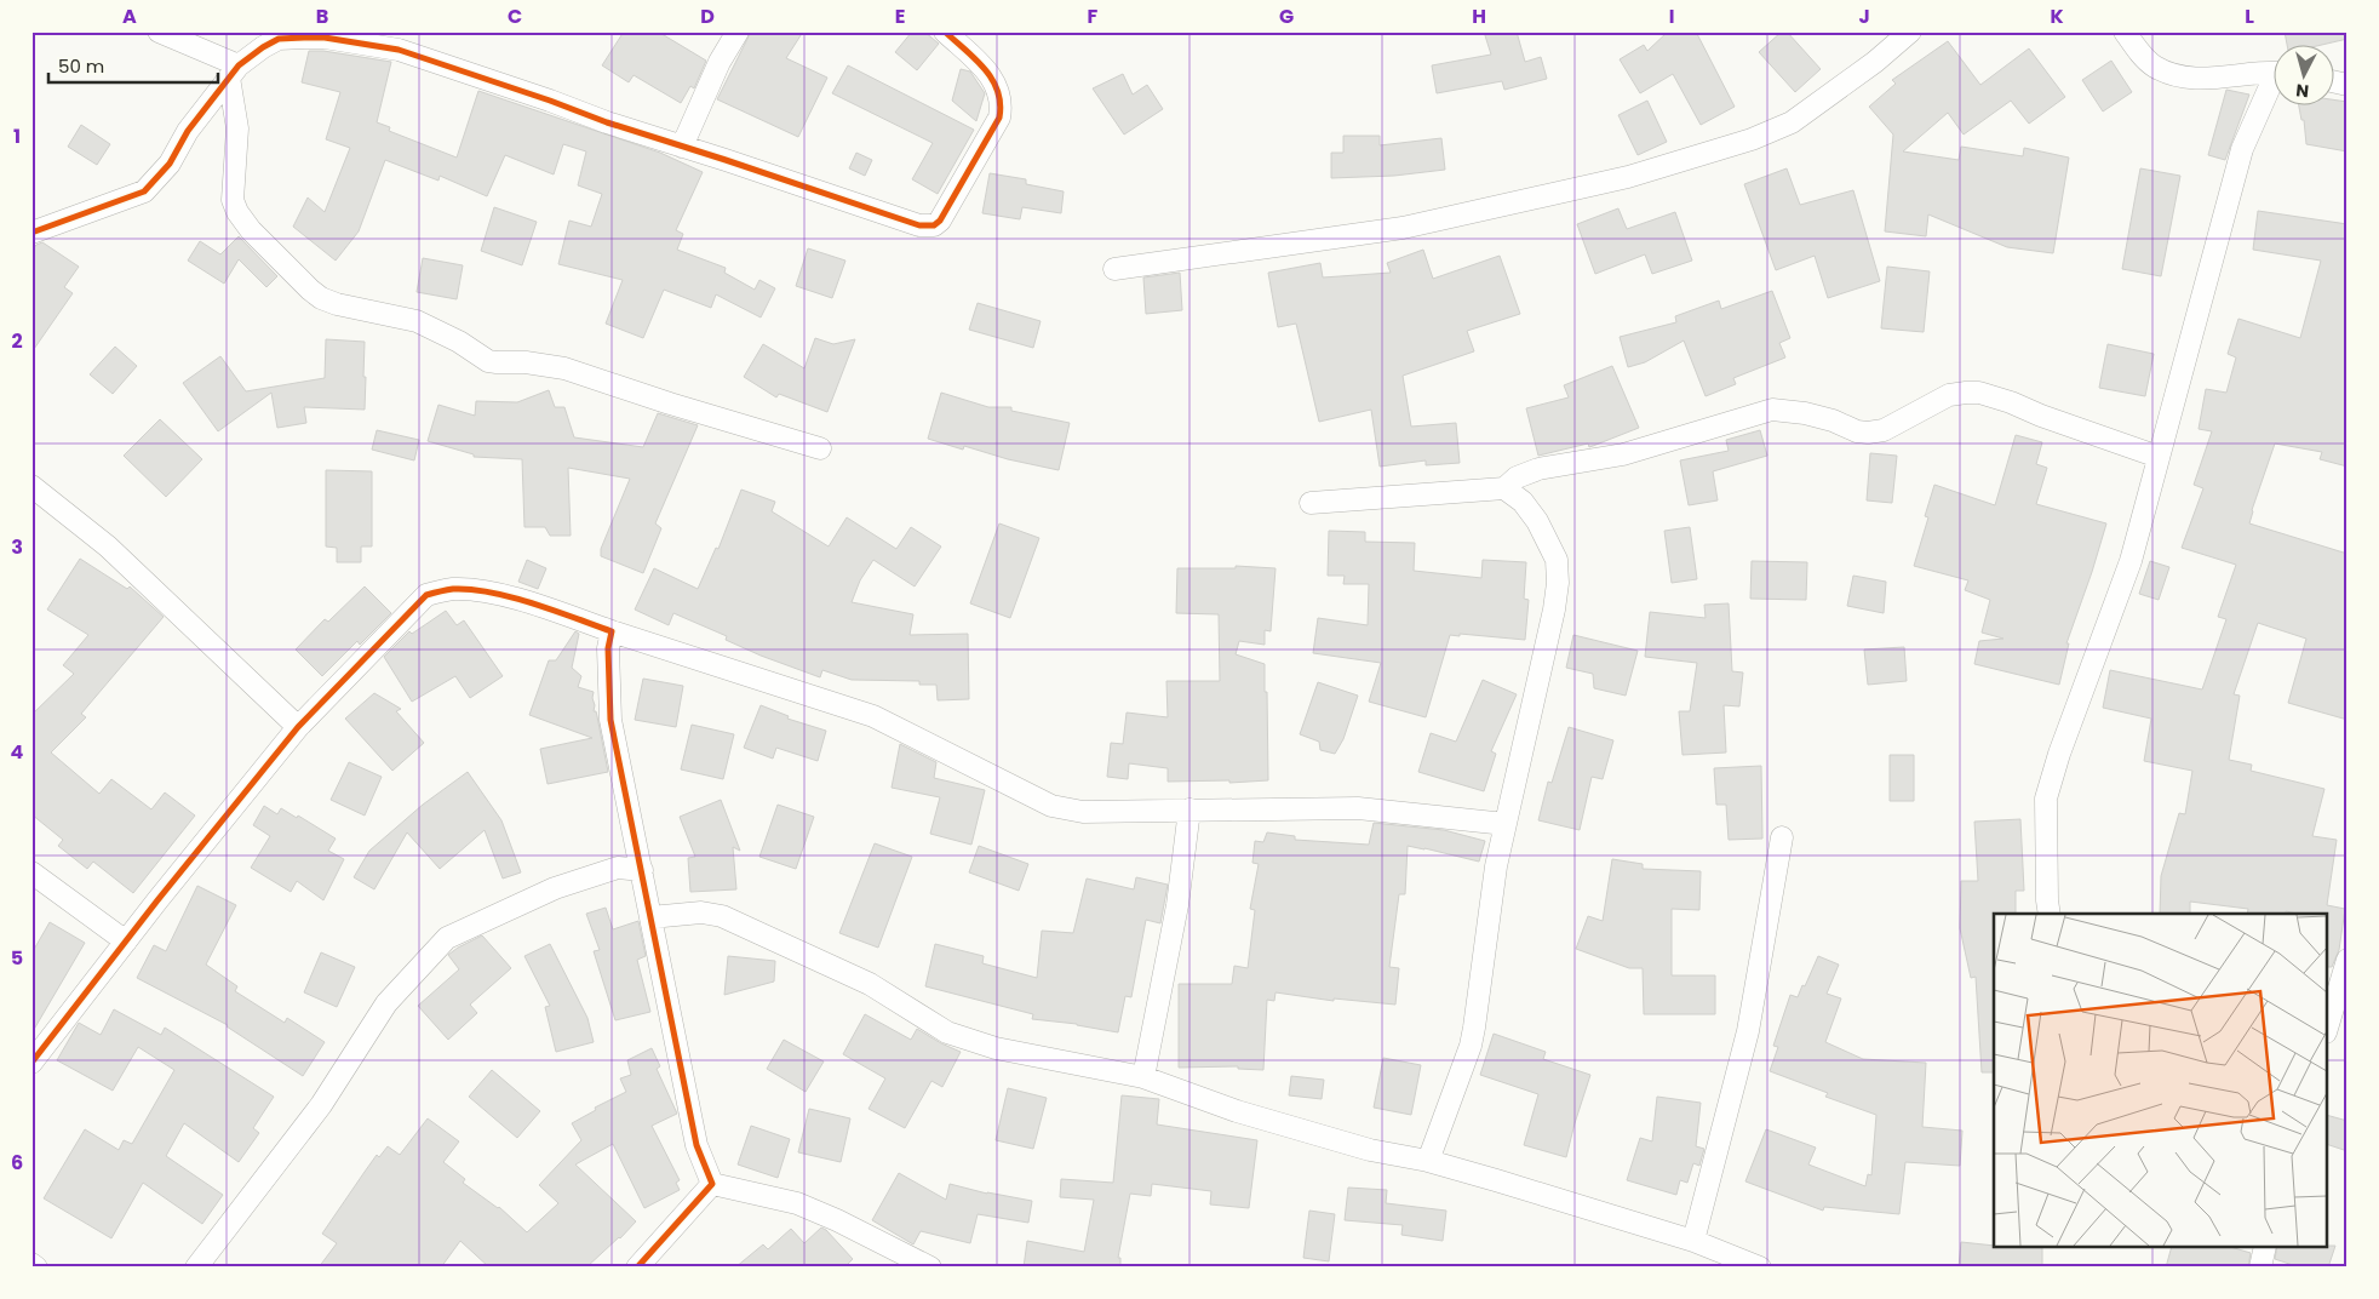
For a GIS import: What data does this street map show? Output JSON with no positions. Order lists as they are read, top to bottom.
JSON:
{
  "scale_bar": "50 m",
  "north": "bottom",
  "grid": {
    "columns": [
      "A",
      "B",
      "C",
      "D",
      "E",
      "F",
      "G",
      "H",
      "I",
      "J",
      "K",
      "L"
    ],
    "rows": [
      "1",
      "2",
      "3",
      "4",
      "5",
      "6"
    ]
  }
}
